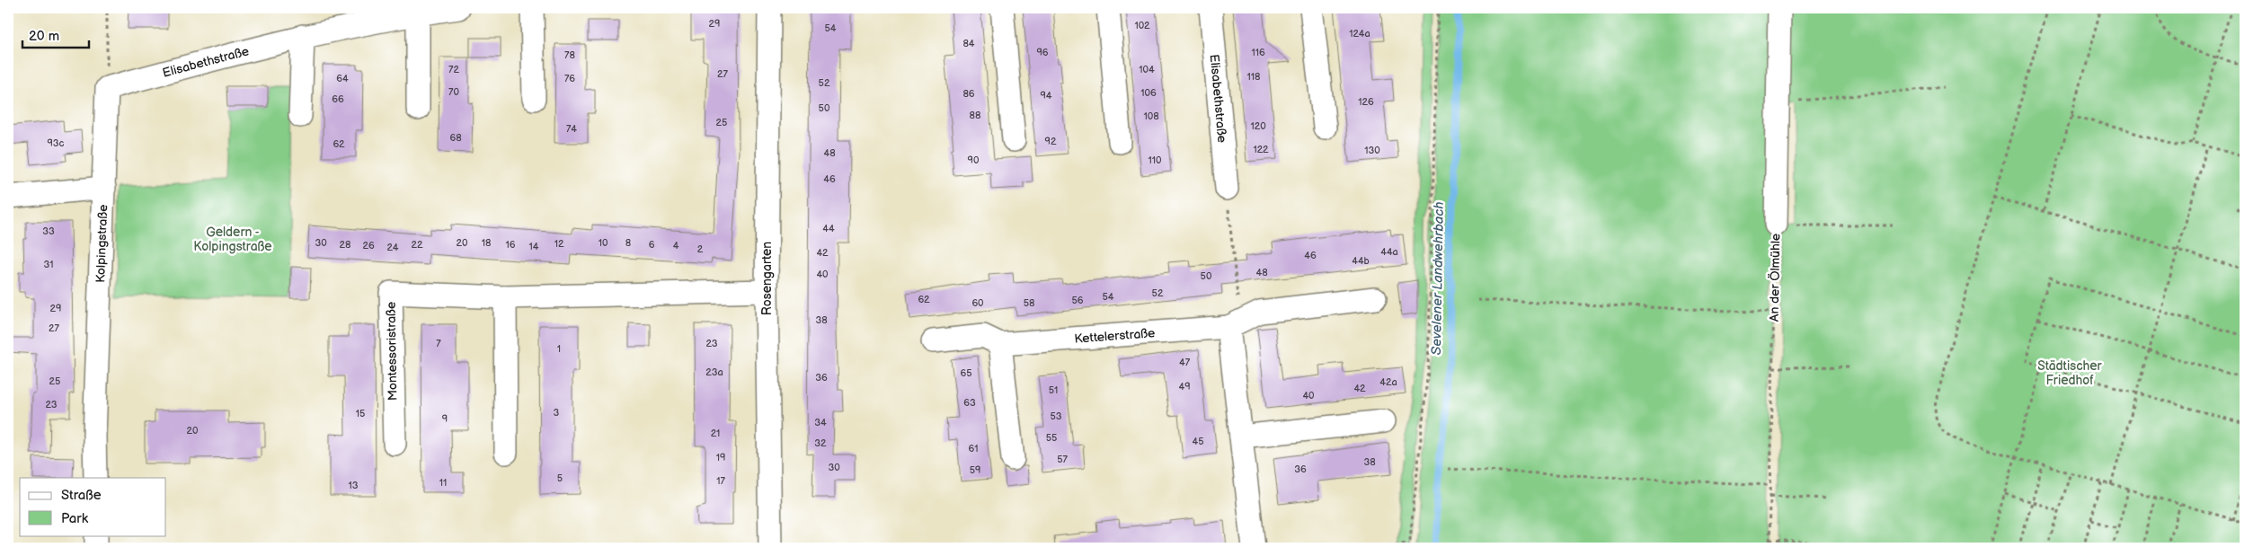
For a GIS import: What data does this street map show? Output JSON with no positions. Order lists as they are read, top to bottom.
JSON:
{
  "streets": {
    "street": [
      "Elisabethstraße",
      "Kolpingstraße",
      "An der Ölmühle",
      "Rosengarten",
      "Kettelerstraße",
      "Montessoristraße"
    ]
  },
  "crossings": [
    ["Elisabethstraße", "Kolpingstraße"],
    ["Rosengarten", "Montessoristraße"]
  ],
  "water": ["Sevelener Landwehrbach"],
  "parks": ["Geldern - Kolpingstraße", "Städtischer Friedhof"],
  "house_numbers": [
    "29",
    "102",
    "54",
    "124a",
    "84",
    "96",
    "116",
    "78",
    "72",
    "104",
    "27",
    "118",
    "64",
    "76",
    "52",
    "70",
    "106",
    "86",
    "94",
    "66",
    "126",
    "50",
    "88",
    "108",
    "25",
    "120",
    "74",
    "68",
    "92",
    "93c",
    "62",
    "122",
    "130",
    "48",
    "90",
    "110",
    "46",
    "44",
    "33",
    "30",
    "20",
    "18",
    "10",
    "8",
    "12",
    "28",
    "22",
    "16",
    "6",
    "26",
    "4",
    "14",
    "24",
    "2",
    "44a",
    "42",
    "46",
    "44b",
    "31",
    "48",
    "40",
    "50",
    "52",
    "54",
    "62",
    "56",
    "60",
    "58",
    "29",
    "38",
    "27",
    "7",
    "23",
    "1",
    "47",
    "23a",
    "65",
    "36",
    "25",
    "42a",
    "49",
    "42",
    "51",
    "40",
    "63",
    "23",
    "3",
    "15",
    "53",
    "9",
    "34",
    "20",
    "21",
    "55",
    "45",
    "32",
    "61",
    "19",
    "57",
    "38",
    "30",
    "36",
    "59",
    "5",
    "17",
    "11",
    "13"
  ],
  "legend": ["Straße", "Park"],
  "scale_bar": "20 m"
}
